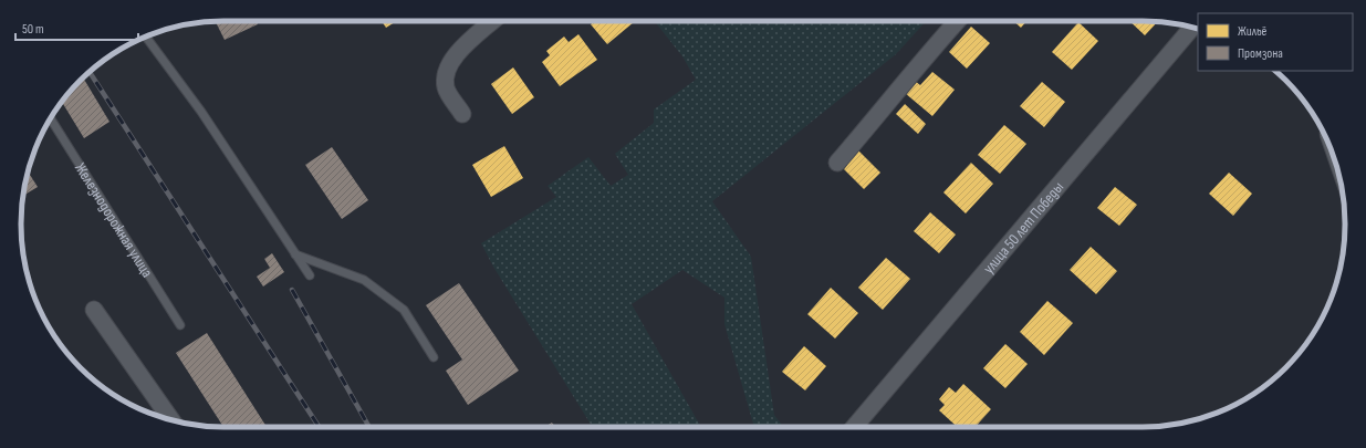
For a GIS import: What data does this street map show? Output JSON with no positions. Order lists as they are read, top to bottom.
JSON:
{
  "streets": {
    "street": ["улица 50 лет Победы"],
    "lane": ["Железнодорожная улица"]
  },
  "legend": ["Жильё", "Промзона"],
  "scale_bar": "50 m"
}
